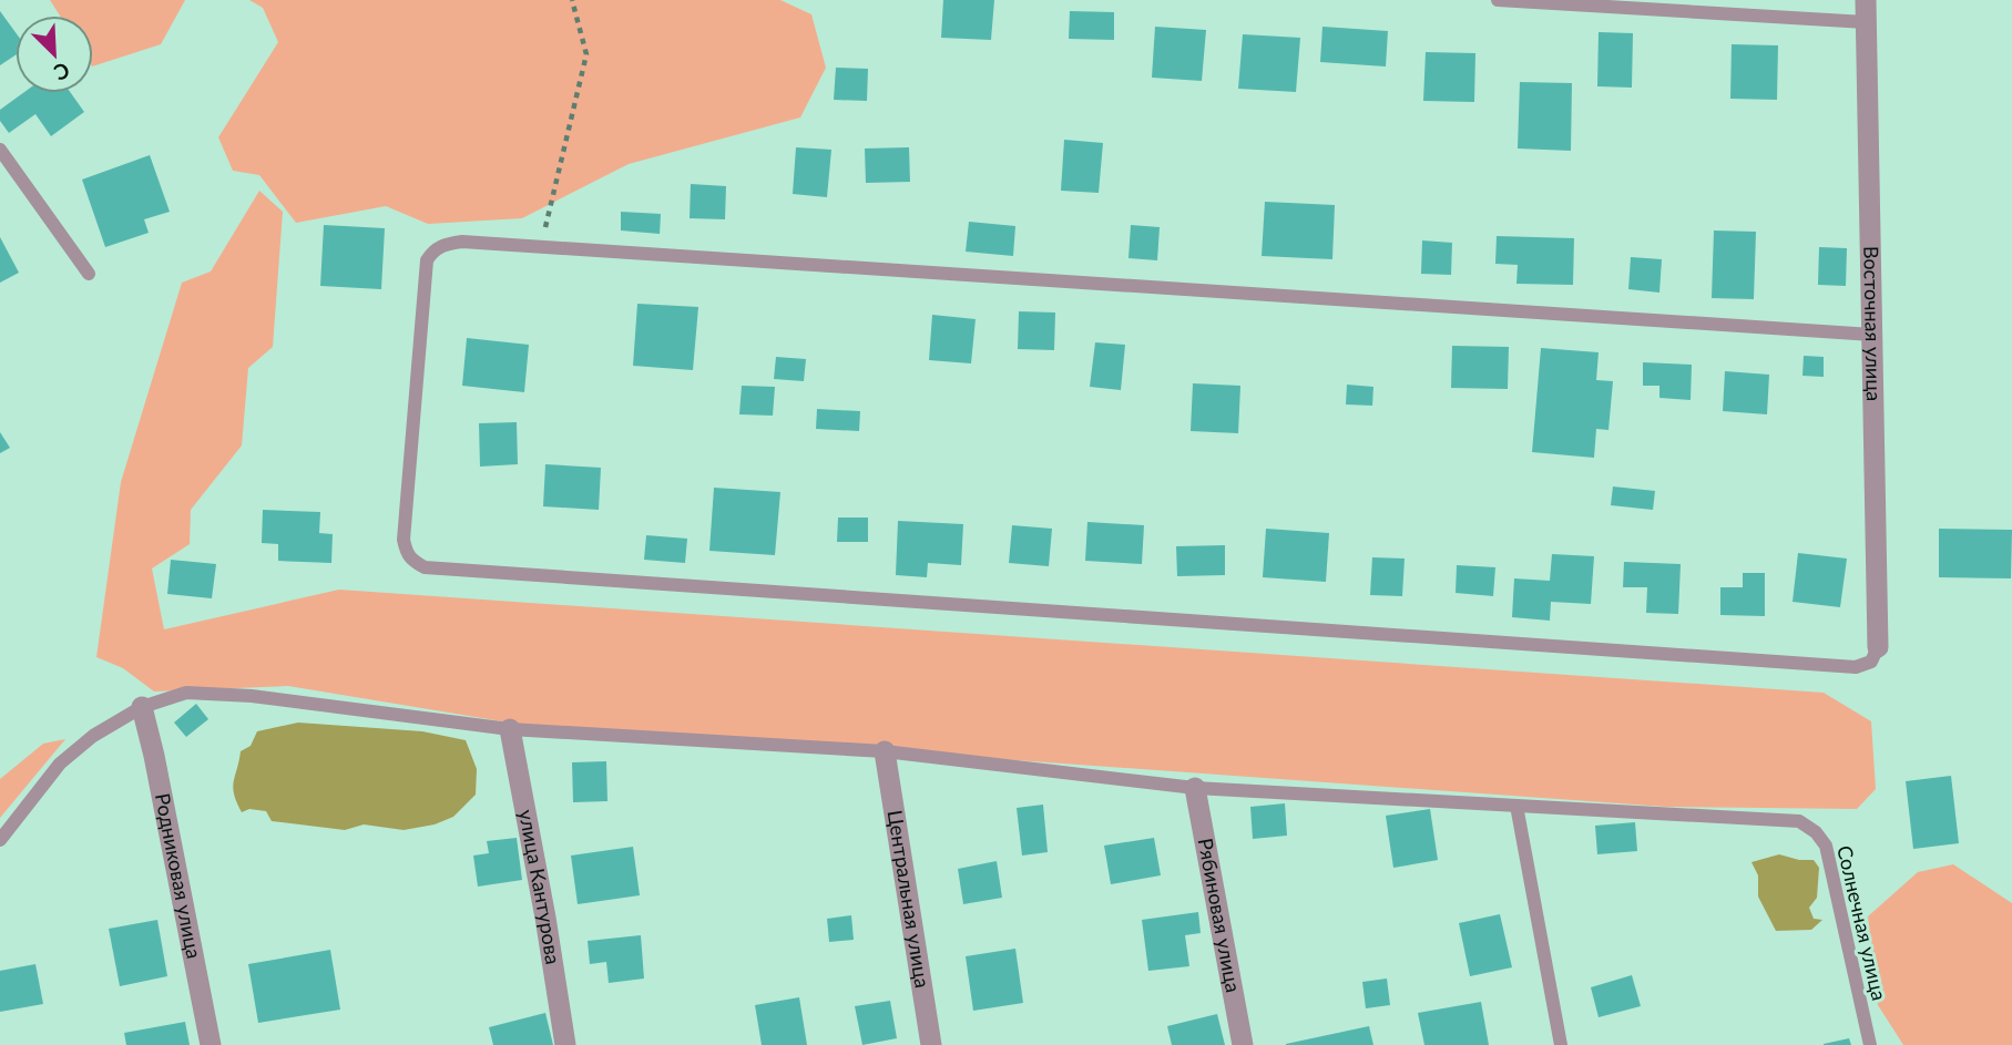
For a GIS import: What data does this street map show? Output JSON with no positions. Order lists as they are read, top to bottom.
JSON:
{
  "streets": {
    "street": [
      "Восточная улица",
      "Родниковая улица",
      "улица Кантурова",
      "Центральная улица",
      "Рябиновая улица"
    ],
    "lane": ["Солнечная улица"]
  },
  "north": "bottom right"
}
